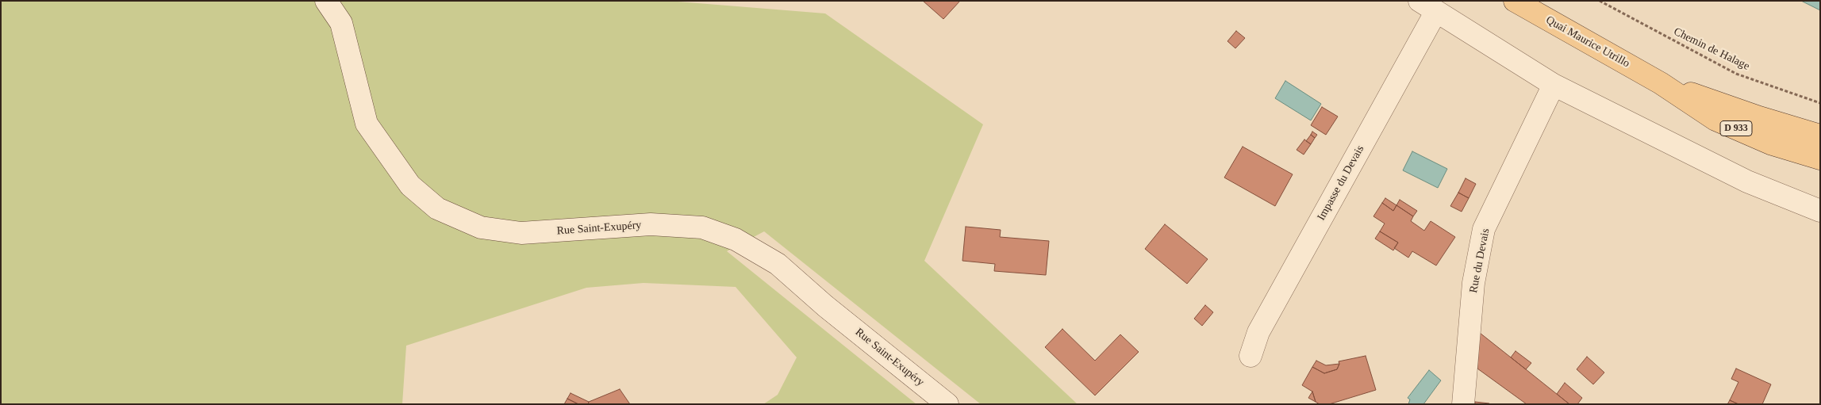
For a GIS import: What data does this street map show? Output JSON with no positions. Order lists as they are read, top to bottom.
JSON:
{
  "streets": {
    "main road": ["Quai Maurice Utrillo", "D 933"],
    "street": ["Impasse du Devais", "Rue Saint-Exupéry", "Rue du Devais"],
    "path": ["Chemin de Halage"]
  }
}
